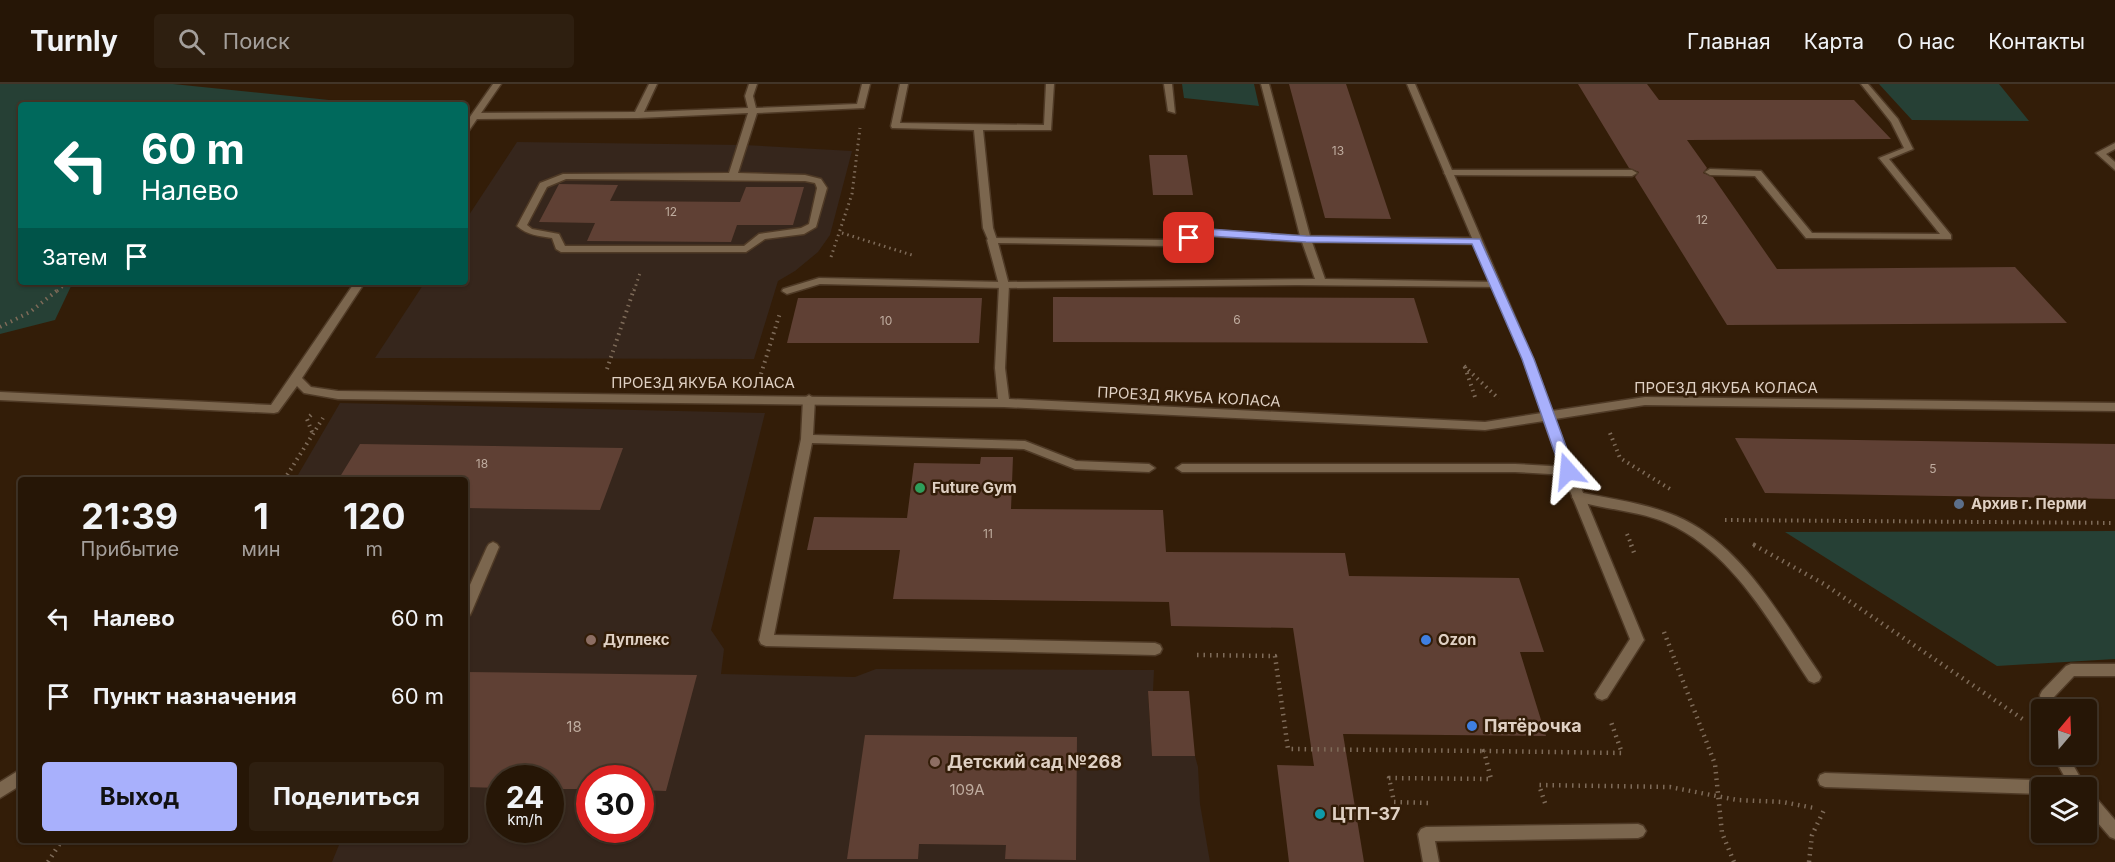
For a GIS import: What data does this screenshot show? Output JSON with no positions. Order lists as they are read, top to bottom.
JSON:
{
  "streets": {
    "street": ["ПРОЕЗД ЯКУБА КОЛАСА"]
  },
  "places": [
    "Future Gym",
    "Архив г. Перми",
    "Дуплекс",
    "Ozon",
    "Пятёрочка",
    "Детский сад №268",
    "ЦТП-37"
  ],
  "house_numbers": [
    "13",
    "12",
    "12",
    "6",
    "10",
    "18",
    "5",
    "11",
    "18",
    "109А"
  ],
  "north": "top",
  "page": {
    "header": "Turnly",
    "search": "Поиск",
    "nav": [
      "Главная",
      "Карта",
      "О нас",
      "Контакты"
    ],
    "turn": ["60 m", "Налево"],
    "then": "Затем",
    "eta": [
      "21:39",
      "Прибытие",
      "1",
      "мин",
      "120",
      "m"
    ],
    "list": [
      {
        "name": "Налево",
        "value": "60 m"
      },
      {
        "name": "Пункт назначения",
        "value": "60 m"
      }
    ],
    "buttons": ["Выход", "Поделиться"],
    "speed": "24 km/h",
    "limit": "30"
  }
}
